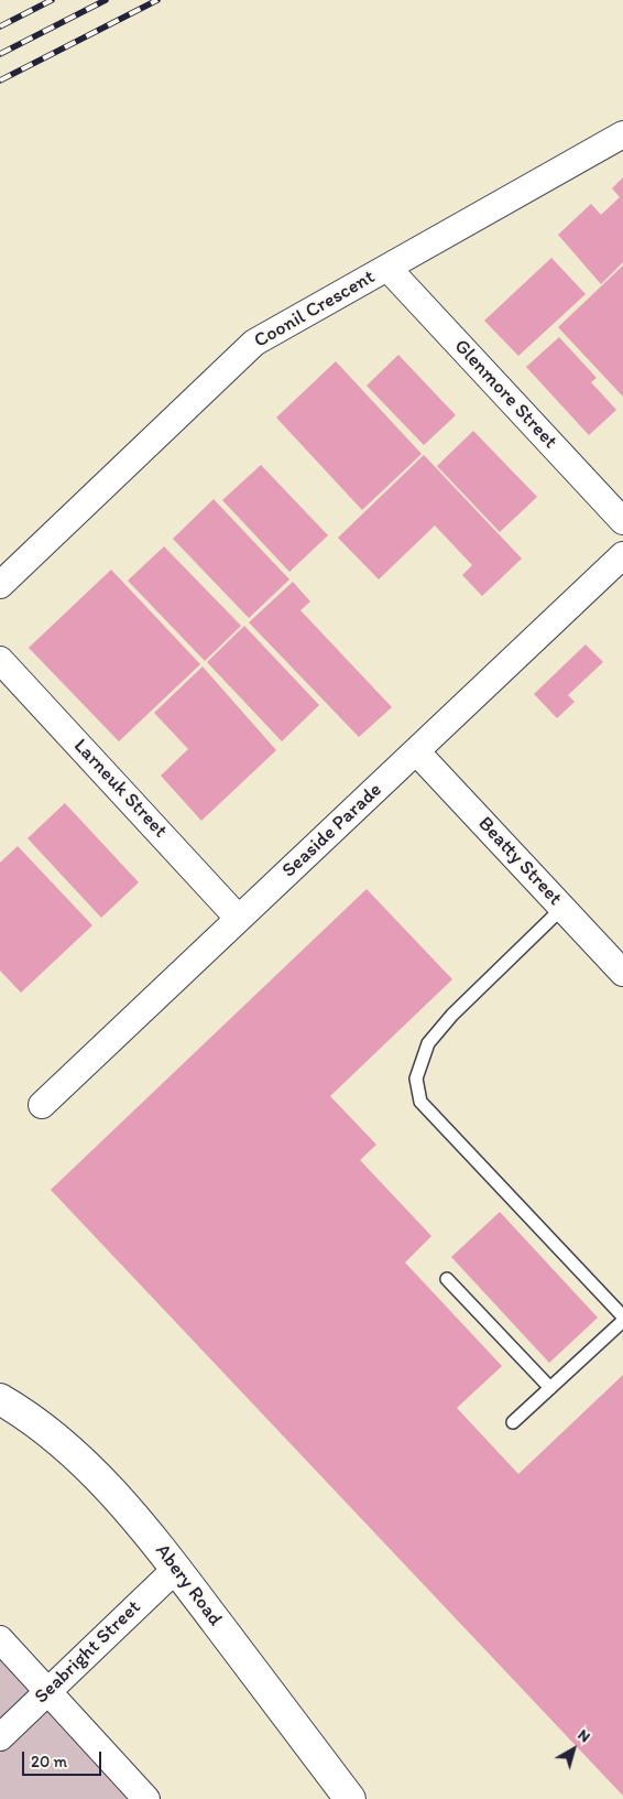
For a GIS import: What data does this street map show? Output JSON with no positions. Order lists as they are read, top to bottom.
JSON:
{
  "streets": {
    "main road": ["Abery Road"],
    "street": [
      "Coonil Crescent",
      "Glenmore Street",
      "Larneuk Street",
      "Seaside Parade",
      "Beatty Street",
      "Seabright Street"
    ]
  },
  "crossings": [
    ["Coonil Crescent", "Glenmore Street"],
    ["Larneuk Street", "Seaside Parade"],
    ["Seaside Parade", "Beatty Street"],
    ["Abery Road", "Seabright Street"]
  ],
  "scale_bar": "20 m",
  "north": "top right"
}
